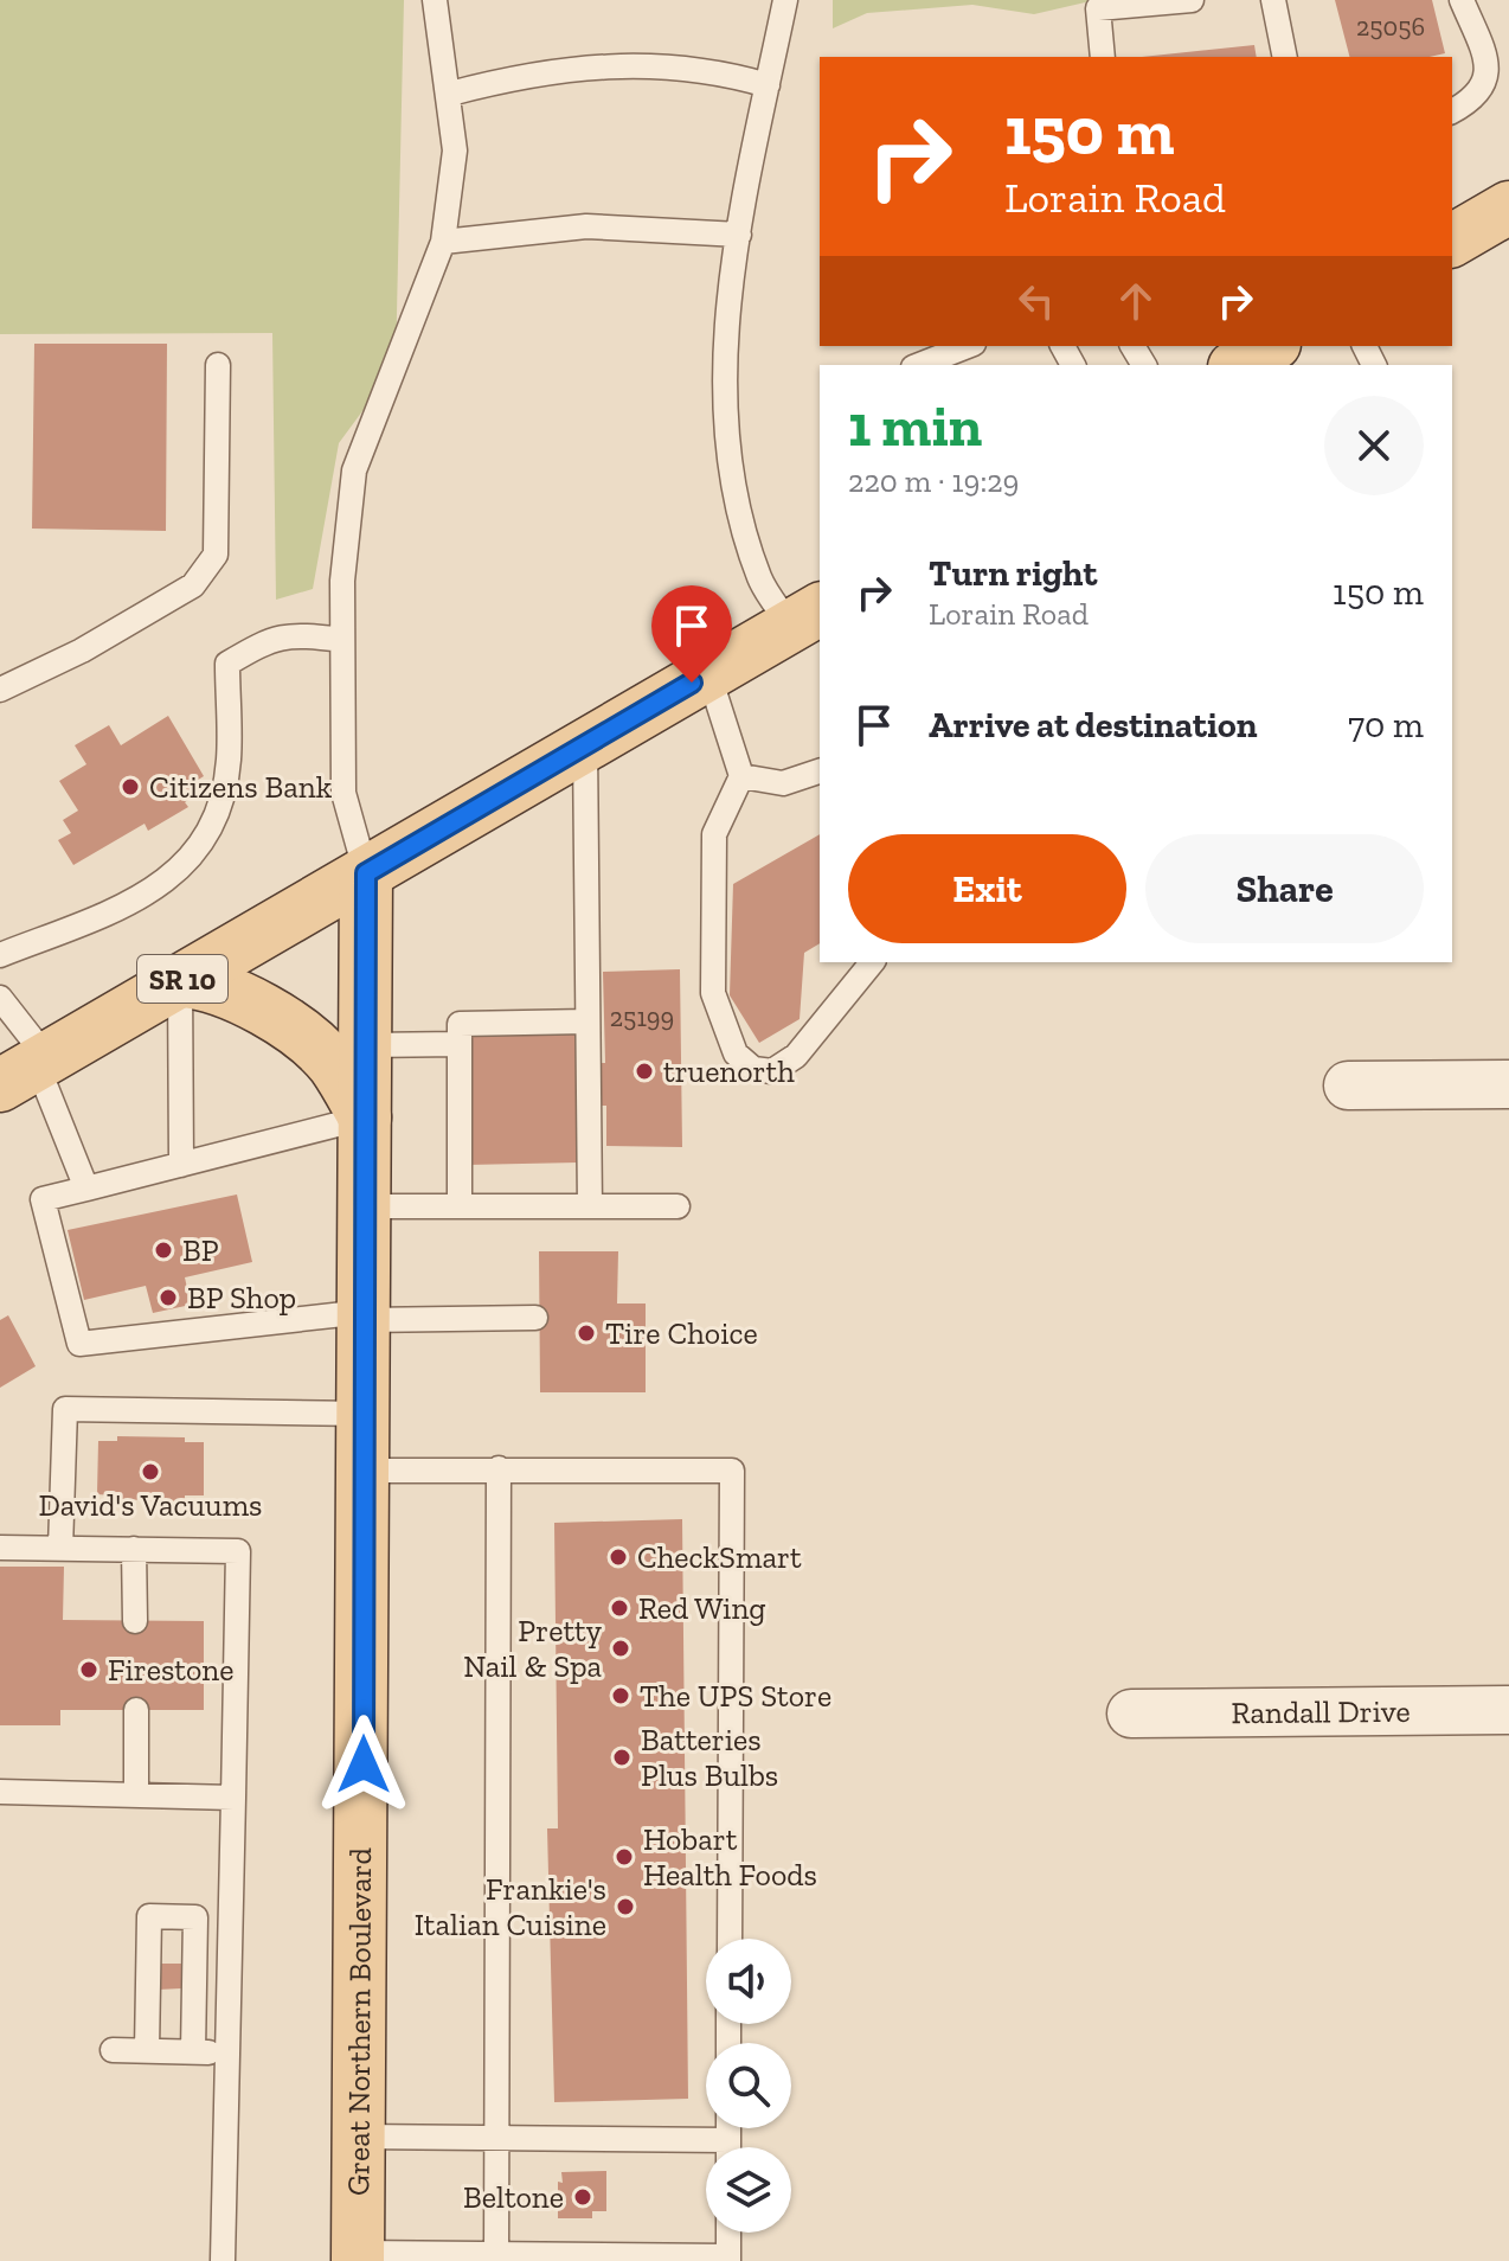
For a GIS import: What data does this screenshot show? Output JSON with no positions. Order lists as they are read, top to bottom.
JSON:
{
  "streets": {
    "main road": ["SR 10", "Great Northern Boulevard"],
    "street": ["Randall Drive"]
  },
  "crossings": [
    ["SR 10", "Great Northern Boulevard"]
  ],
  "places": [
    "Citizens Bank",
    "truenorth",
    "BP",
    "BP Shop",
    "Tire Choice",
    "David's Vacuums",
    "CheckSmart",
    "Red Wing",
    "Pretty Nail & Spa",
    "Firestone",
    "The UPS Store",
    "Batteries Plus Bulbs",
    "Hobart Health Foods",
    "Frankie's Italian Cuisine",
    "Beltone"
  ],
  "house_numbers": ["25056", "25199"],
  "page": {
    "turn": ["150 m", "Lorain Road"],
    "heading": ["1 min", "220 m · 19:29"],
    "list": [
      {
        "name": "Turn right",
        "note": "Lorain Road",
        "value": "150 m"
      },
      {
        "name": "Arrive at destination",
        "value": "70 m"
      }
    ],
    "buttons": ["Exit", "Share"]
  }
}
